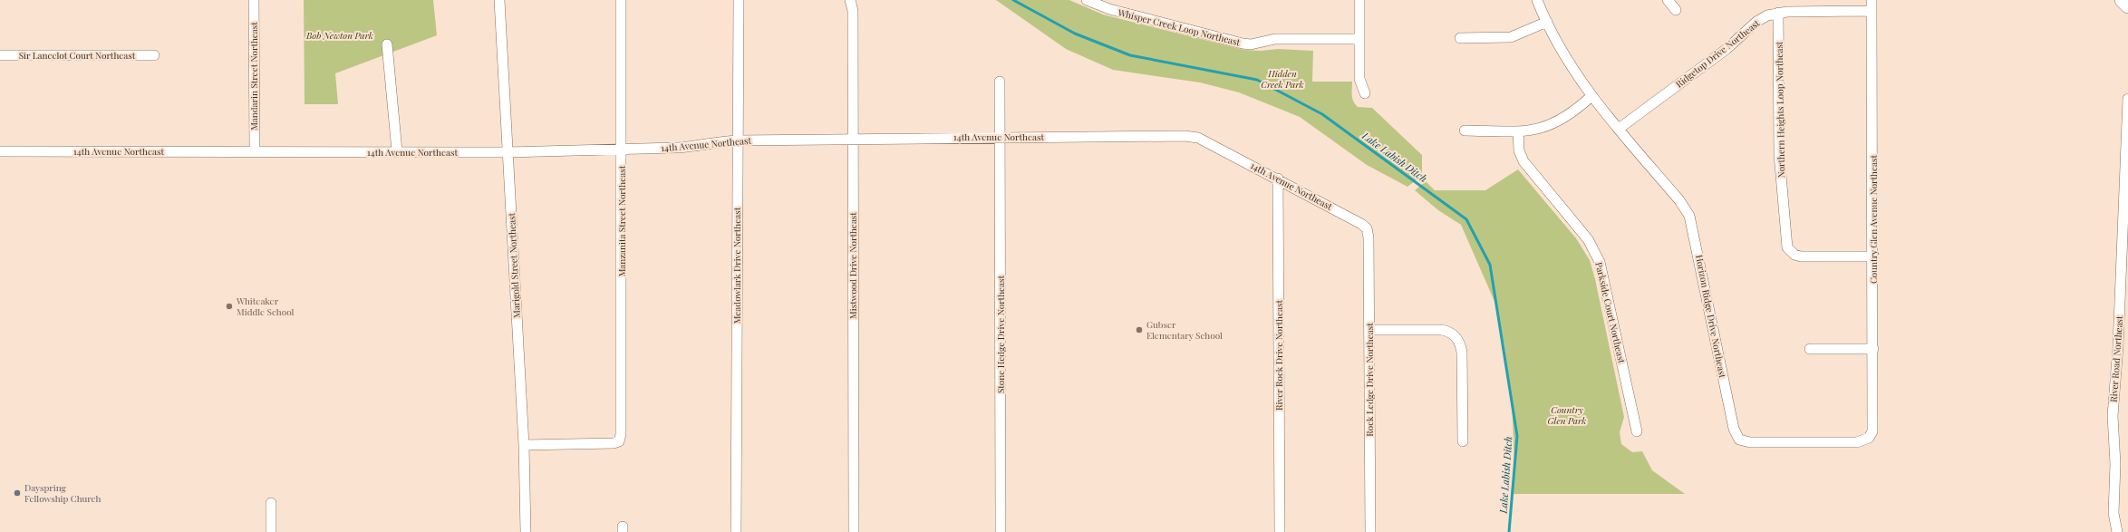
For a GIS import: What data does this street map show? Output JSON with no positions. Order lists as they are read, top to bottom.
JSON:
{
  "streets": {
    "street": [
      "Whisper Creek Loop Northeast",
      "Ridgetop Drive Northeast",
      "Sir Lancelot Court Northeast",
      "Mandarin Street Northeast",
      "Northern Heights Loop Northeast",
      "14th Avenue Northeast",
      "Country Glen Avenue Northeast",
      "Manzanita Street Northeast",
      "Marigold Street Northeast",
      "Meadowlark Drive Northeast",
      "Mistwood Drive Northeast",
      "Parkside Court Northeast",
      "Horizon Ridge Drive Northeast",
      "Stone Hedge Drive Northeast",
      "River Rock Drive Northeast",
      "River Road Northeast",
      "Rock Ledge Drive Northeast"
    ]
  },
  "crossings": [
    ["Ridgetop Drive Northeast", "Northern Heights Loop Northeast"],
    ["Ridgetop Drive Northeast", "Country Glen Avenue Northeast"],
    ["Ridgetop Drive Northeast", "Horizon Ridge Drive Northeast"],
    ["Mandarin Street Northeast", "14th Avenue Northeast"],
    ["Northern Heights Loop Northeast", "Country Glen Avenue Northeast"],
    ["14th Avenue Northeast", "Manzanita Street Northeast"],
    ["14th Avenue Northeast", "Marigold Street Northeast"],
    ["14th Avenue Northeast", "Meadowlark Drive Northeast"],
    ["14th Avenue Northeast", "Mistwood Drive Northeast"],
    ["14th Avenue Northeast", "Stone Hedge Drive Northeast"],
    ["14th Avenue Northeast", "River Rock Drive Northeast"],
    ["14th Avenue Northeast", "Rock Ledge Drive Northeast"],
    ["Country Glen Avenue Northeast", "Horizon Ridge Drive Northeast"],
    ["Manzanita Street Northeast", "Marigold Street Northeast"]
  ],
  "water": ["Lake Labish Ditch"],
  "parks": ["Bob Newton Park", "Hidden Creek Park", "Country Glen Park"],
  "places": ["Whiteaker Middle School", "Gubser Elementary School", "Dayspring Fellowship Church"]
}
